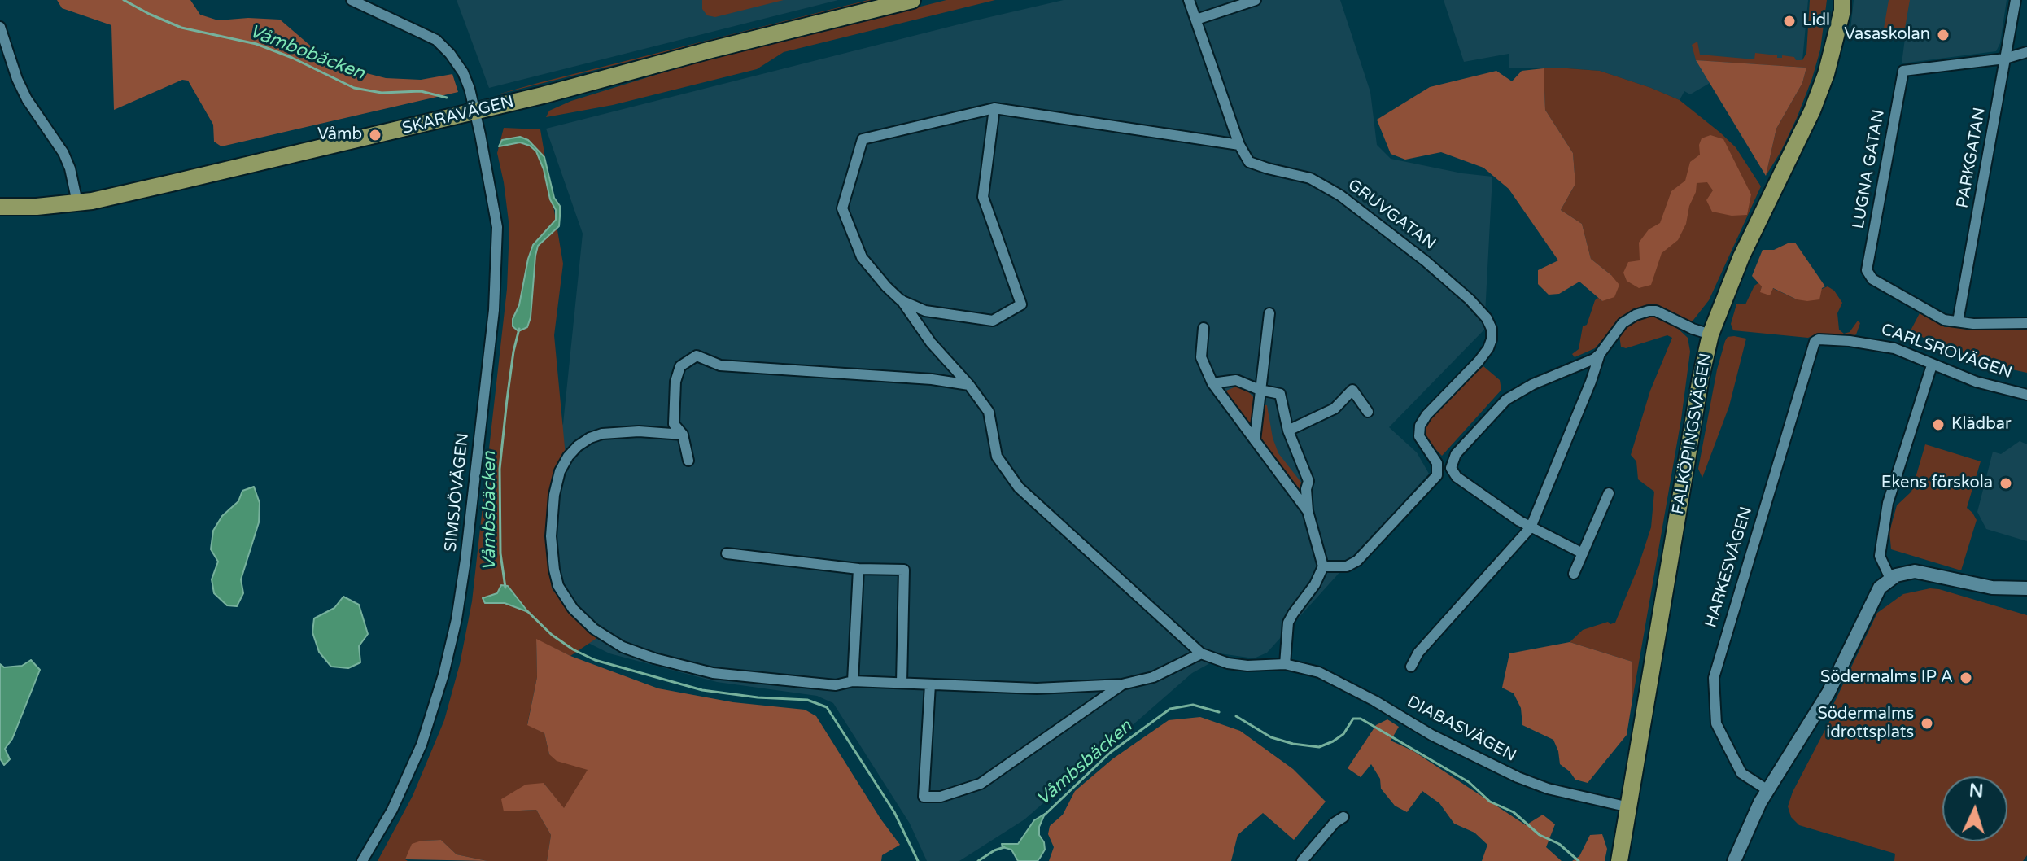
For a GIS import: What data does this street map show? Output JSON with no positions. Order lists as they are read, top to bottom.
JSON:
{
  "streets": {
    "main road": ["SKARAVÄGEN", "FALKÖPINGSVÄGEN"],
    "street": [
      "PARKGATAN",
      "LUGNA GATAN",
      "GRUVGATAN",
      "CARLSROVÄGEN",
      "SIMSJÖVÄGEN",
      "HARKESVÄGEN",
      "DIABASVÄGEN"
    ]
  },
  "crossings": [
    ["SKARAVÄGEN", "SIMSJÖVÄGEN"],
    ["PARKGATAN", "LUGNA GATAN"],
    ["CARLSROVÄGEN", "HARKESVÄGEN"],
    ["FALKÖPINGSVÄGEN", "DIABASVÄGEN"]
  ],
  "water": ["Våmbobäcken", "Våmbsbäcken"],
  "places": [
    "Lidl",
    "Vasaskolan",
    "Våmb",
    "Klädbar",
    "Ekens förskola",
    "Södermalms IP A",
    "Södermalms idrottsplats"
  ],
  "north": "top"
}
